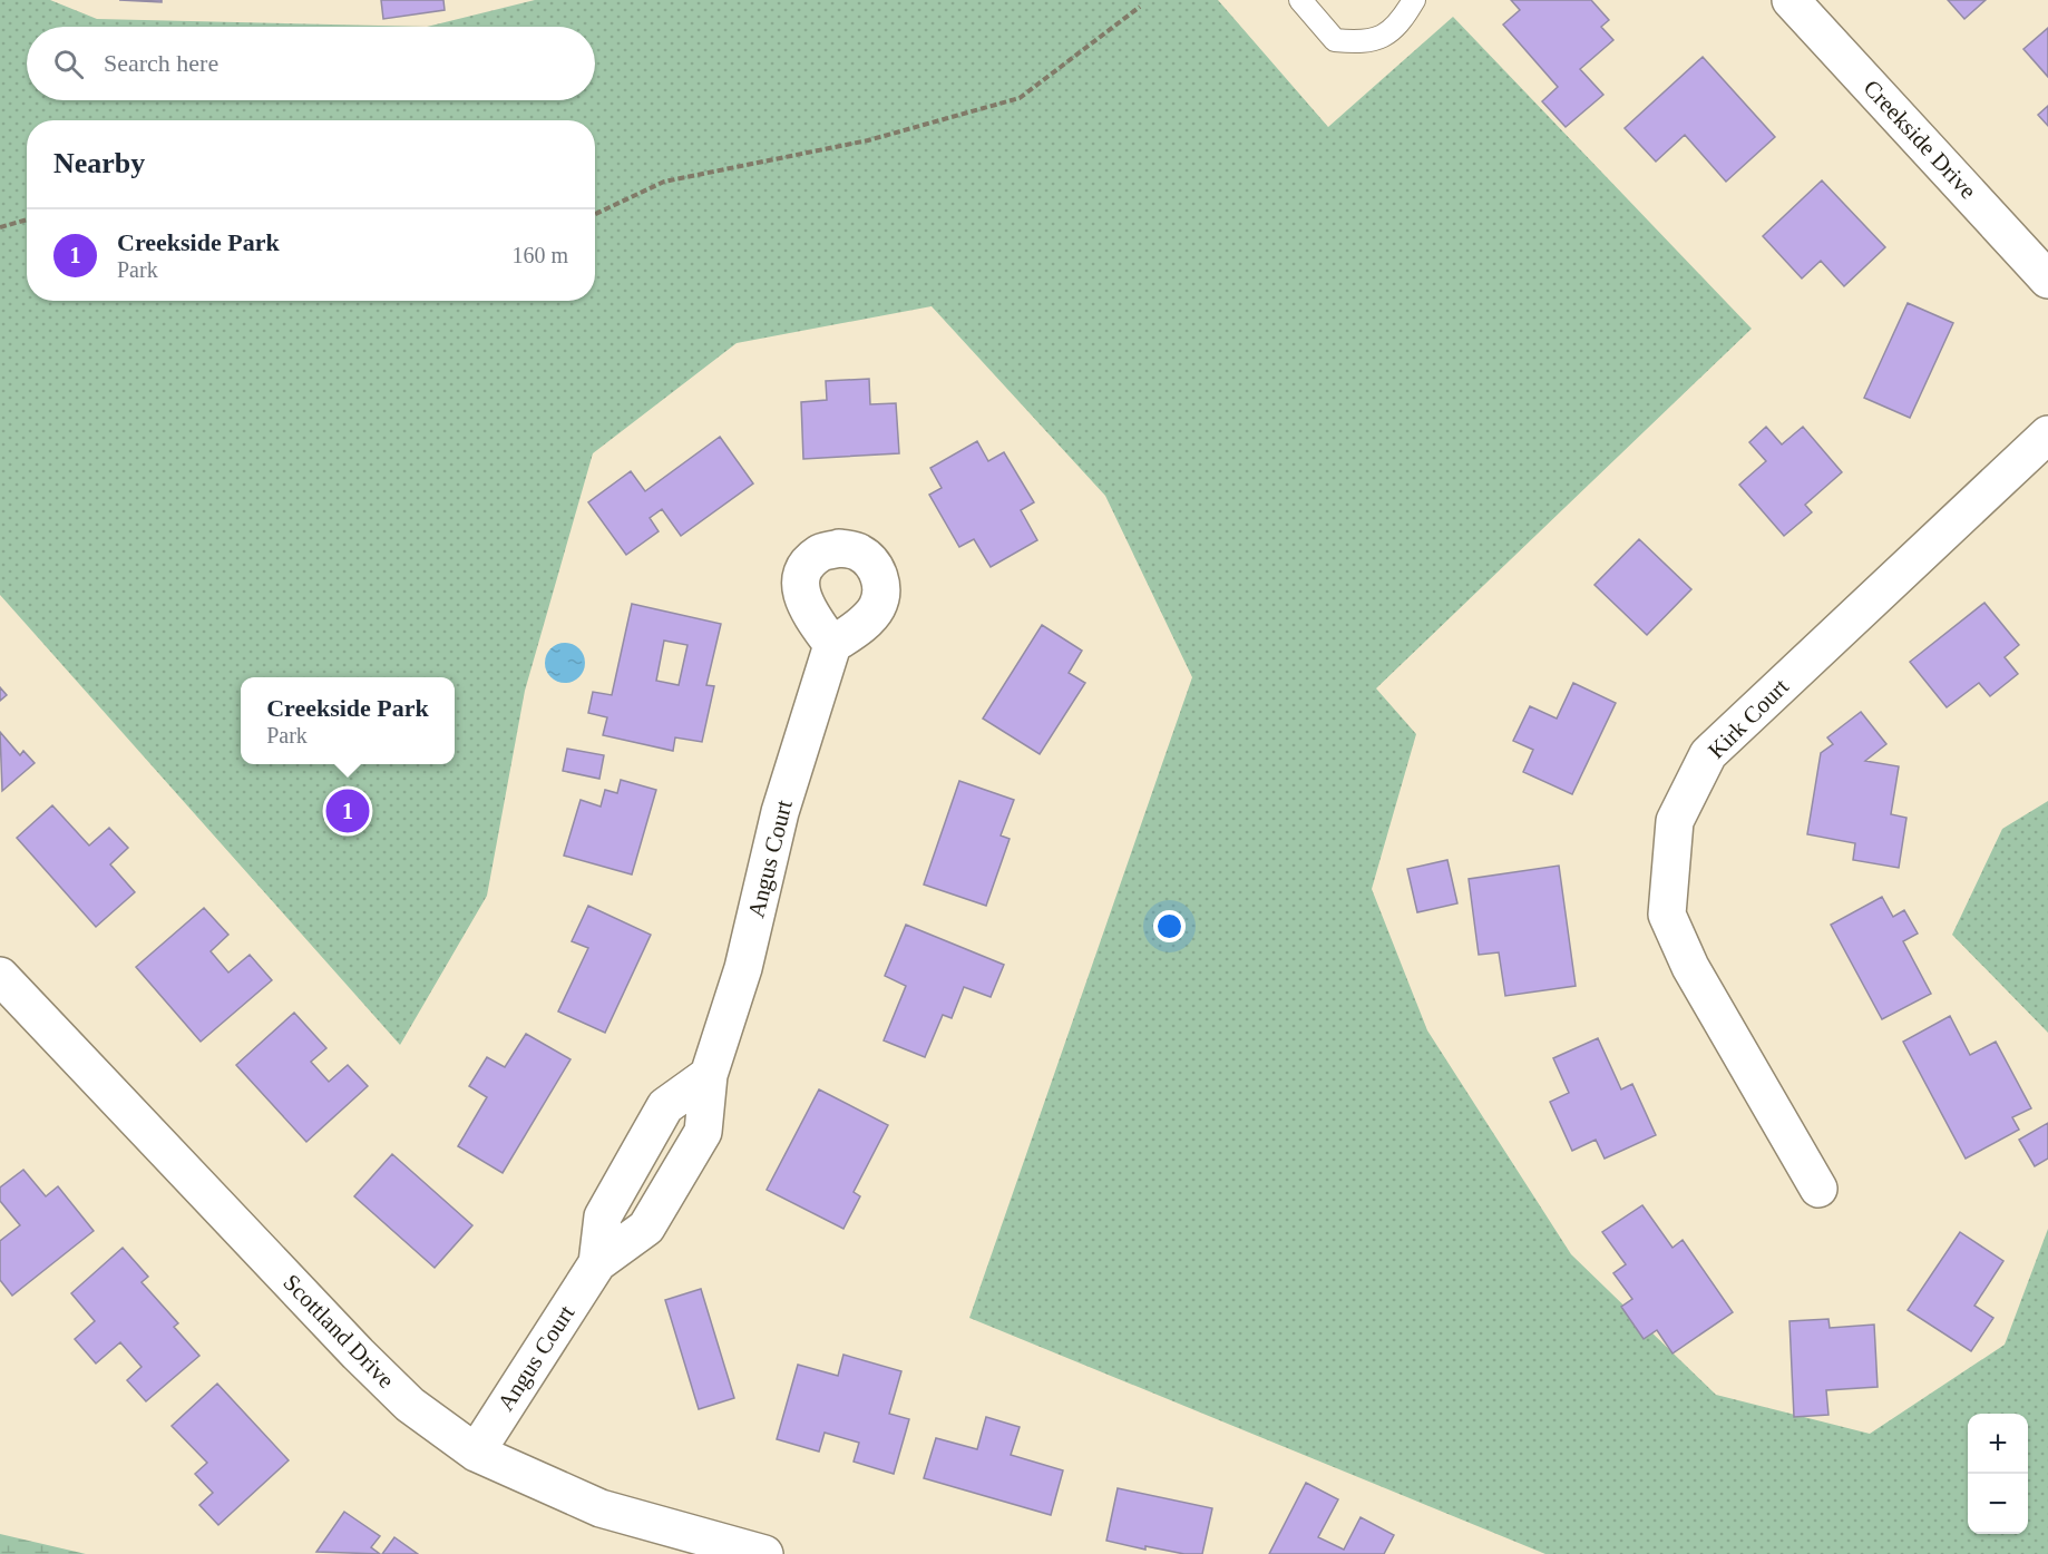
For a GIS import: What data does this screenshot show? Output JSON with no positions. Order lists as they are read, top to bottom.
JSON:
{
  "streets": {
    "street": [
      "Creekside Drive",
      "Kirk Court",
      "Angus Court",
      "Scottland Drive"
    ]
  },
  "crossings": [
    ["Angus Court", "Scottland Drive"]
  ],
  "page": {
    "search": "Search here",
    "heading": "Nearby",
    "list": [
      {
        "mark": "1",
        "name": "Creekside Park",
        "note": "Park",
        "value": "160 m"
      }
    ],
    "popup": ["Creekside Park", "Park"],
    "pins": "1",
    "map_buttons": ["+", "−"]
  }
}
